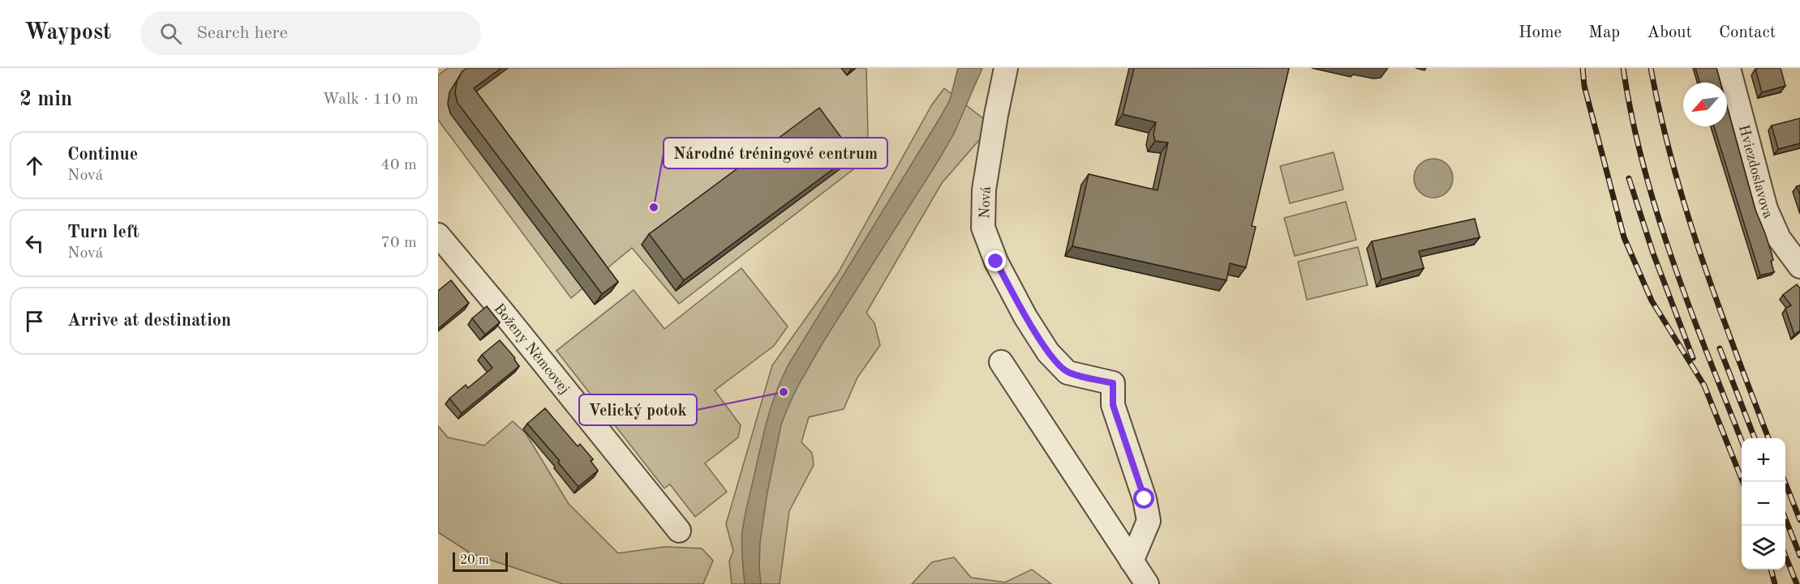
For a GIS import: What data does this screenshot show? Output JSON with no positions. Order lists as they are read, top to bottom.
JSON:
{
  "streets": {
    "street": ["Hviezdoslavova", "Nová", "Boženy Němcovej"]
  },
  "places": ["Národné tréningové centrum", "Velický potok"],
  "scale_bar": "20 m",
  "north": "bottom left",
  "page": {
    "header": "Waypost",
    "search": "Search here",
    "nav": [
      "Home",
      "Map",
      "About",
      "Contact"
    ],
    "heading": ["2 min", "Walk · 110 m"],
    "list": [
      ["Continue", "Nová", "40 m"],
      ["Turn left", "Nová", "70 m"],
      "Arrive at destination"
    ],
    "map_buttons": ["+", "−"],
    "scale": "20 m"
  }
}
